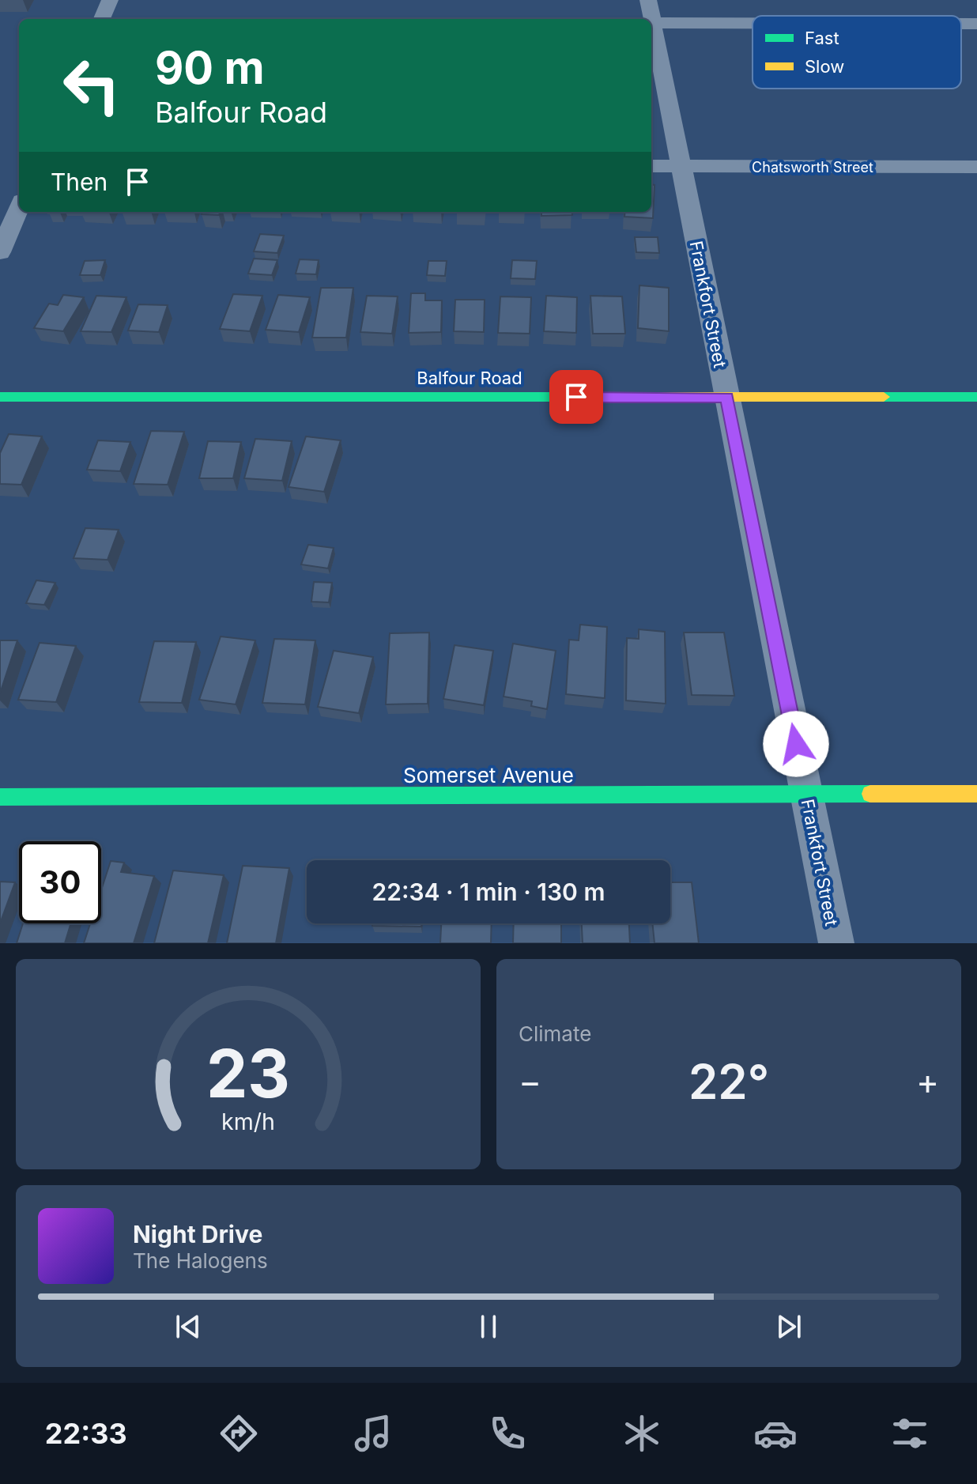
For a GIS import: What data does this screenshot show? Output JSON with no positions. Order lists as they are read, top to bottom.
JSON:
{
  "streets": {
    "street": [
      "Chatsworth Street",
      "Frankfort Street",
      "Balfour Road",
      "Somerset Avenue"
    ]
  },
  "crossings": [
    ["Chatsworth Street", "Frankfort Street"],
    ["Frankfort Street", "Balfour Road"],
    ["Frankfort Street", "Somerset Avenue"]
  ],
  "legend": ["Fast", "Slow"],
  "page": {
    "turn": ["90 m", "Balfour Road"],
    "then": "Then",
    "limit": "30",
    "trip": "22:34 · 1 min · 130 m",
    "tile": "Climate",
    "heat": ["−", "22°", "+"],
    "song": ["Night Drive", "The Halogens"],
    "tabs": "22:33",
    "gauge": ["23", "km/h"]
  }
}
